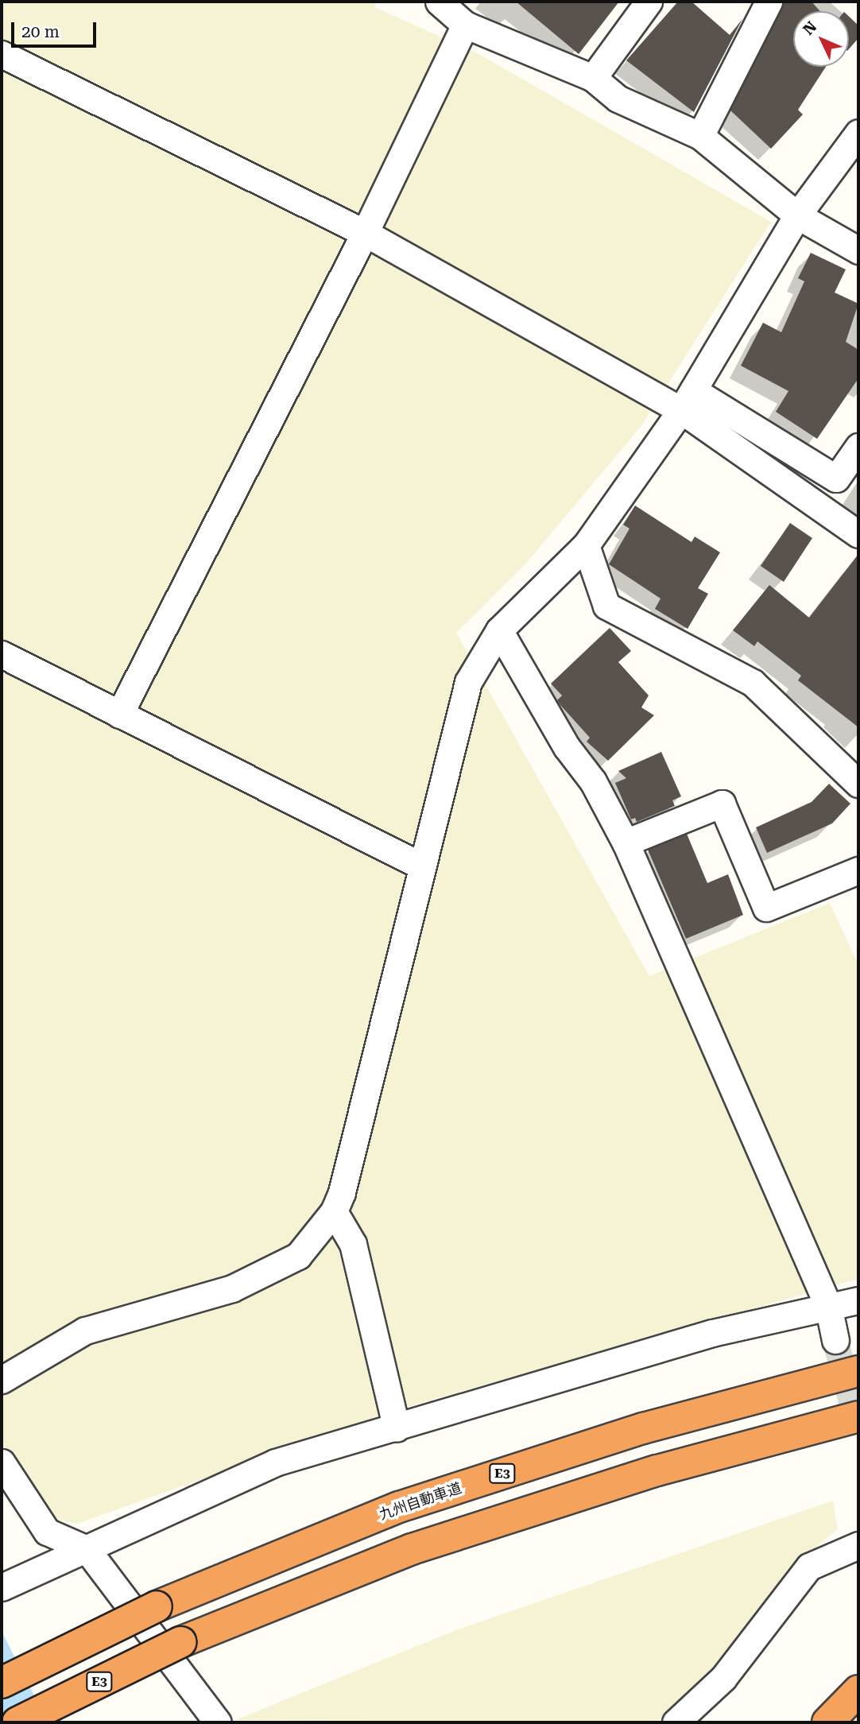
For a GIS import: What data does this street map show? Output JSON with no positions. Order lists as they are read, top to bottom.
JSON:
{
  "streets": {
    "highway": ["E3", "九州自動車道"]
  },
  "scale_bar": "20 m",
  "north": "top left"
}
